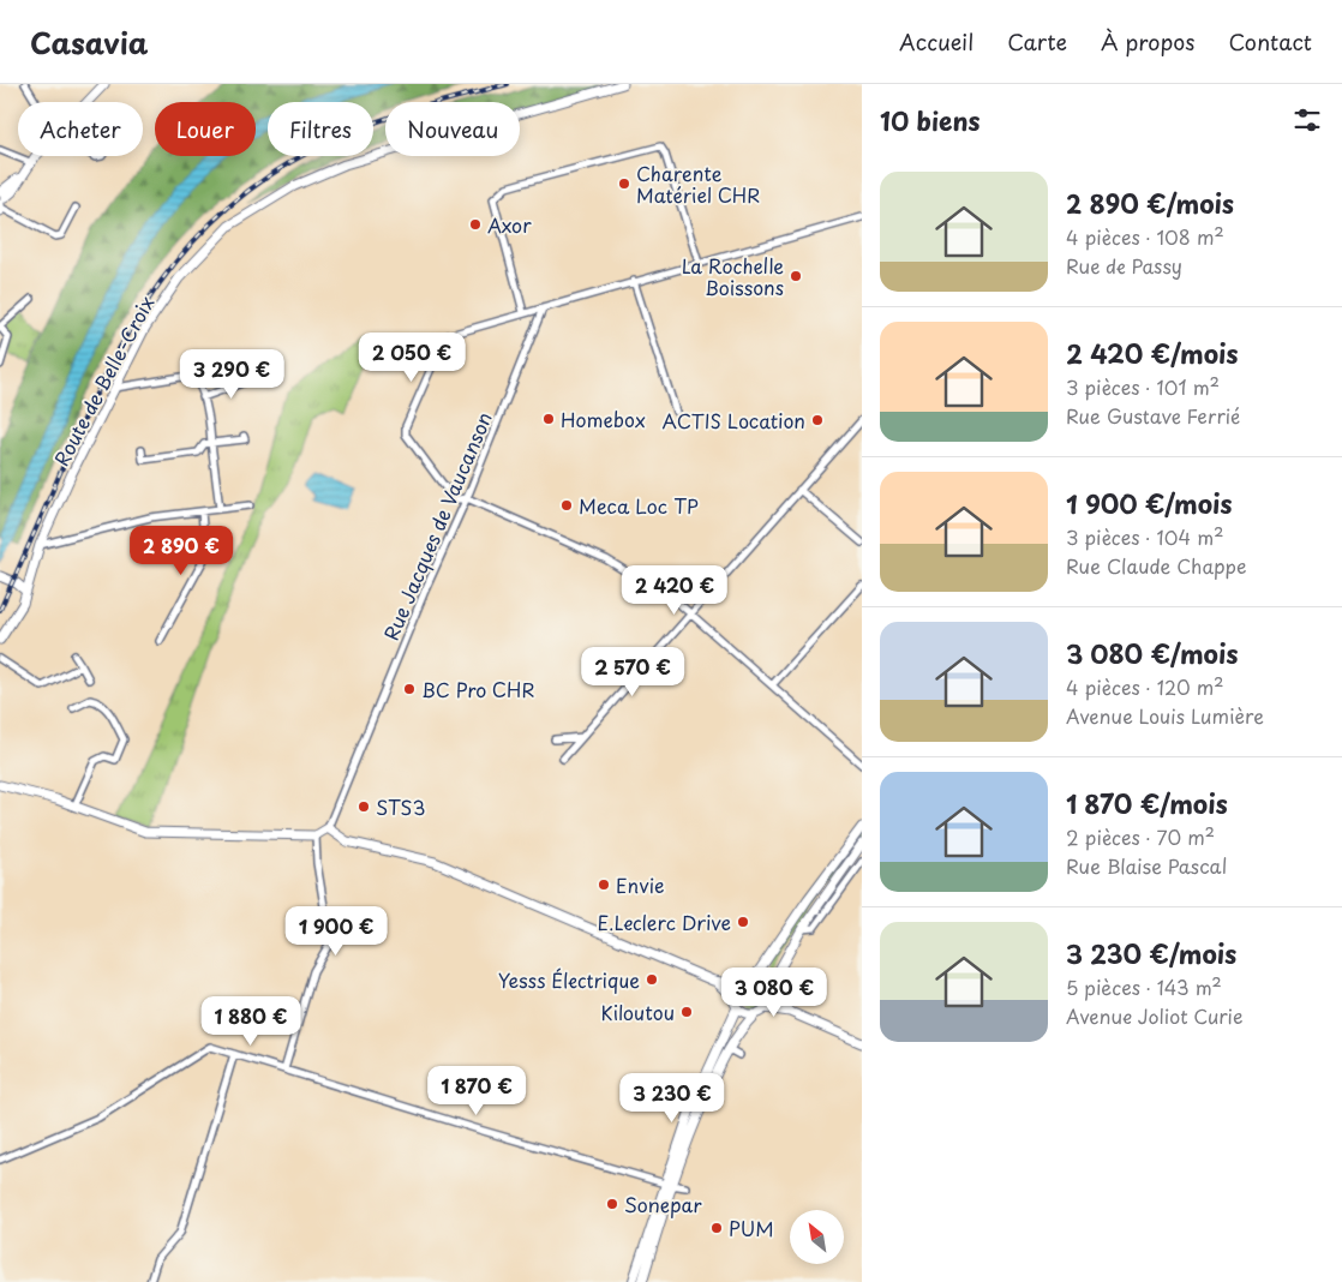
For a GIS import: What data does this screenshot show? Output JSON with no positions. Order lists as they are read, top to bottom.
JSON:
{
  "streets": {
    "street": ["Route de Belle-Croix", "Rue Jacques de Vaucanson"]
  },
  "places": [
    "Charente Matériel CHR",
    "Axor",
    "La Rochelle Boissons",
    "Homebox",
    "ACTIS Location",
    "Meca Loc TP",
    "BC Pro CHR",
    "STS3",
    "Envie",
    "E.Leclerc Drive",
    "Yesss Électrique",
    "Kiloutou",
    "Sonepar",
    "PUM"
  ],
  "north": "top left",
  "page": {
    "header": "Casavia",
    "nav": [
      "Accueil",
      "Carte",
      "À propos",
      "Contact"
    ],
    "heading": "10 biens",
    "chip": [
      "Acheter",
      "Louer",
      "Filtres",
      "Nouveau"
    ],
    "list": [
      {
        "name": "2 890 €/mois",
        "note": "4 pièces · 108 m² · Rue de Passy"
      },
      {
        "name": "2 420 €/mois",
        "note": "3 pièces · 101 m² · Rue Gustave Ferrié"
      },
      {
        "name": "1 900 €/mois",
        "note": "3 pièces · 104 m² · Rue Claude Chappe"
      },
      {
        "name": "3 080 €/mois",
        "note": "4 pièces · 120 m² · Avenue Louis Lumière"
      },
      {
        "name": "1 870 €/mois",
        "note": "2 pièces · 70 m² · Rue Blaise Pascal"
      },
      {
        "name": "3 230 €/mois",
        "note": "5 pièces · 143 m² · Avenue Joliot Curie"
      }
    ],
    "price": [
      "2 050 €",
      "3 290 €",
      "2 890 €",
      "2 420 €",
      "2 570 €",
      "1 900 €",
      "3 080 €",
      "1 880 €",
      "1 870 €",
      "3 230 €"
    ]
  }
}
